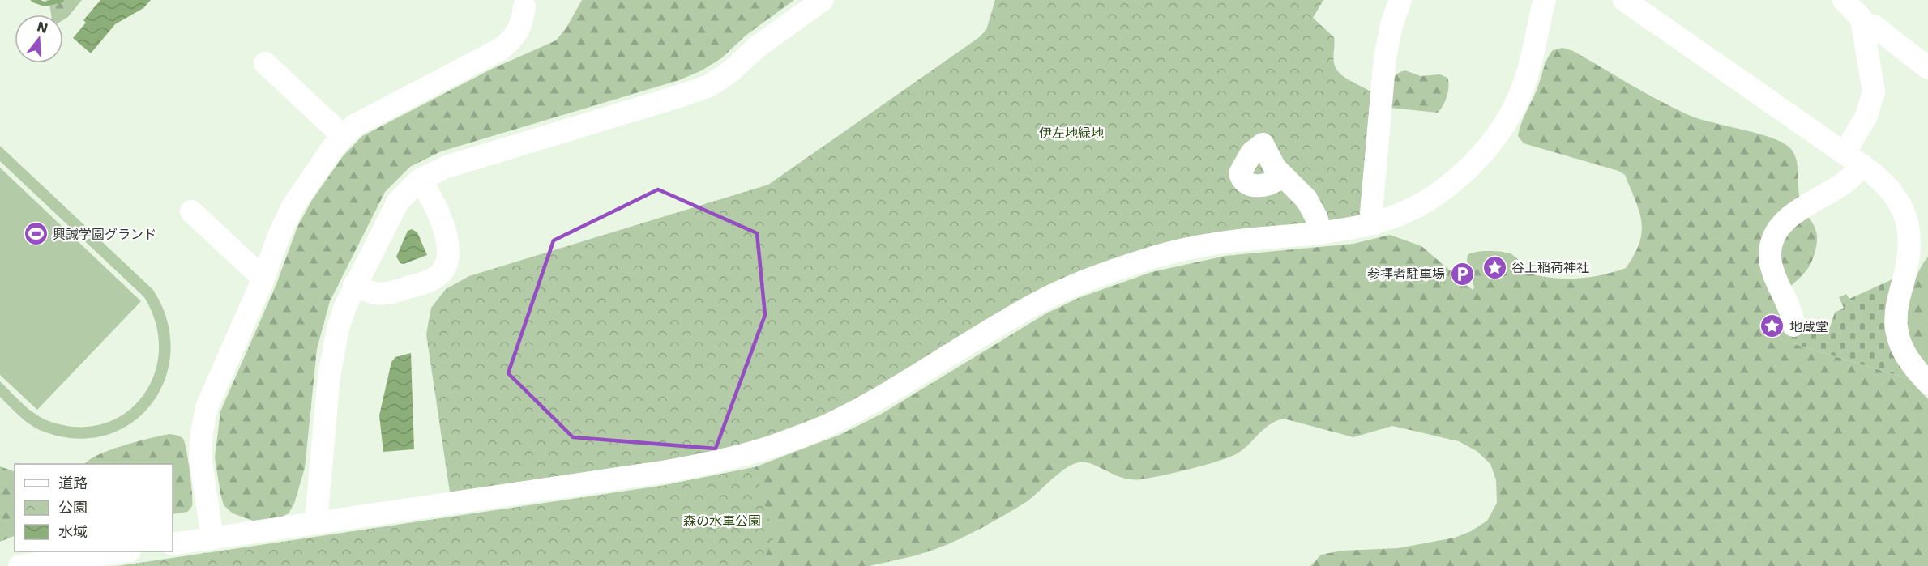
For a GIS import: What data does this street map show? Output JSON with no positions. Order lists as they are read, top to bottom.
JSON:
{
  "parks": ["伊左地緑地", "森の水車公園"],
  "places": {
    "sports": ["興誠学園グランド"],
    "place": ["谷上稲荷神社", "地蔵堂"],
    "parking": ["参拝者駐車場"]
  },
  "legend": ["道路", "公園", "水域"],
  "north": "top"
}
